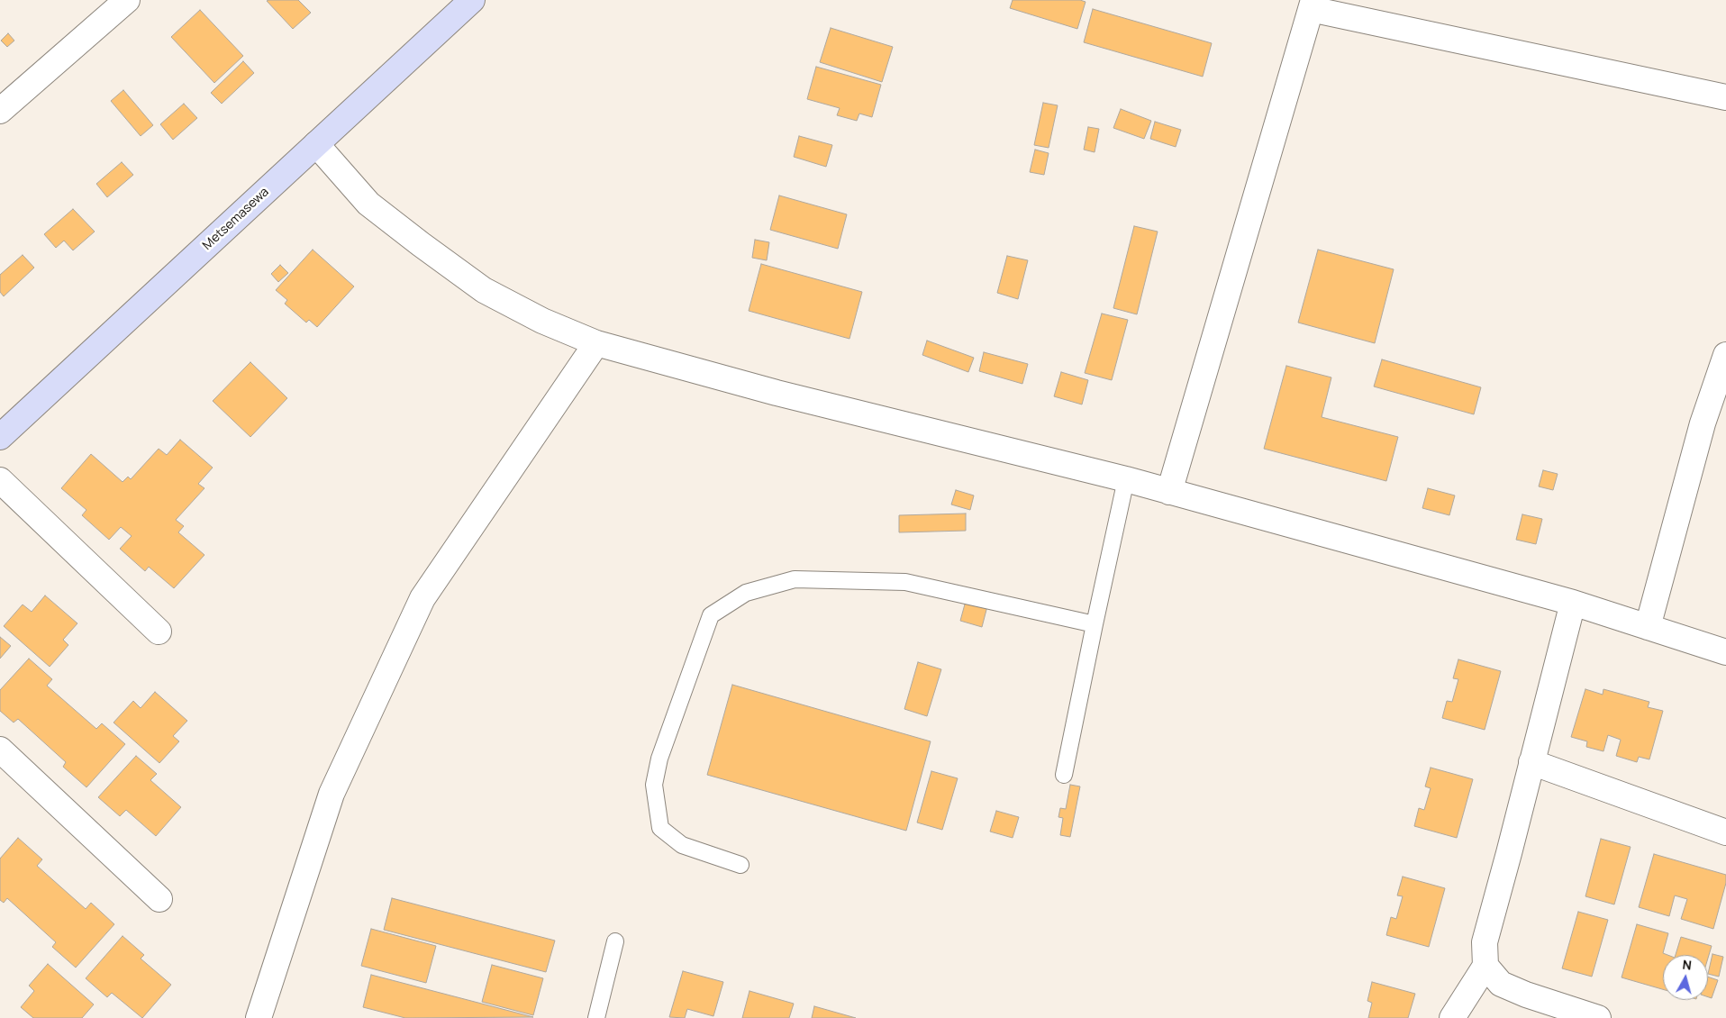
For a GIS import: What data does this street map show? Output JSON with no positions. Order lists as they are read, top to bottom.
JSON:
{
  "streets": {
    "street": ["Metsemasewa"]
  },
  "north": "top"
}
